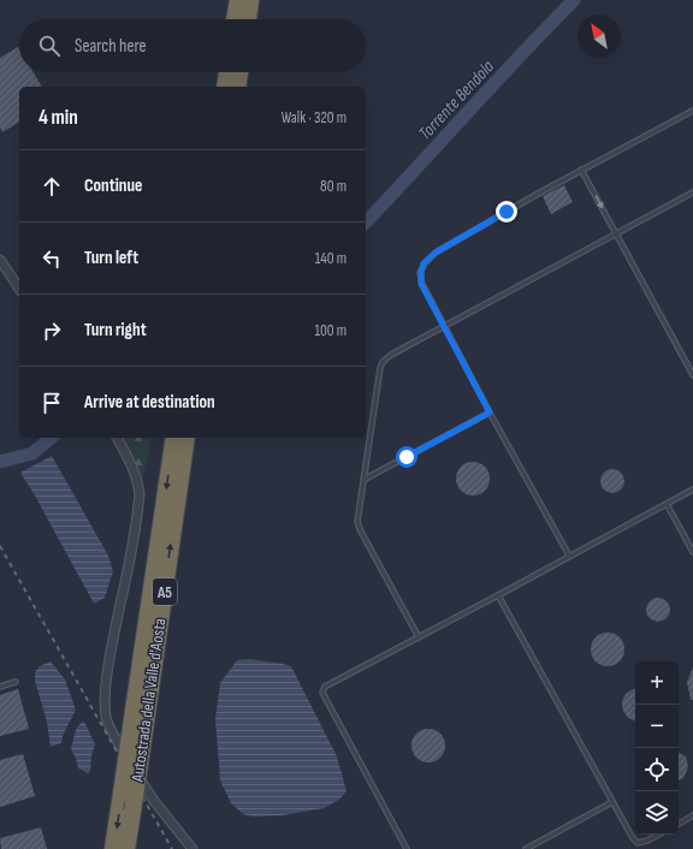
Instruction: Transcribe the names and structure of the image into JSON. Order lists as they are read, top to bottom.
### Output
{
  "streets": {
    "highway": ["A5", "Autostrada della Valle d'Aosta"]
  },
  "water": ["Torrente Bendola"],
  "north": "top left",
  "page": {
    "search": "Search here",
    "heading": ["4 min", "Walk · 320 m"],
    "list": [
      ["Continue", "80 m"],
      ["Turn left", "140 m"],
      ["Turn right", "100 m"],
      "Arrive at destination"
    ],
    "map_buttons": ["+", "−"]
  }
}
